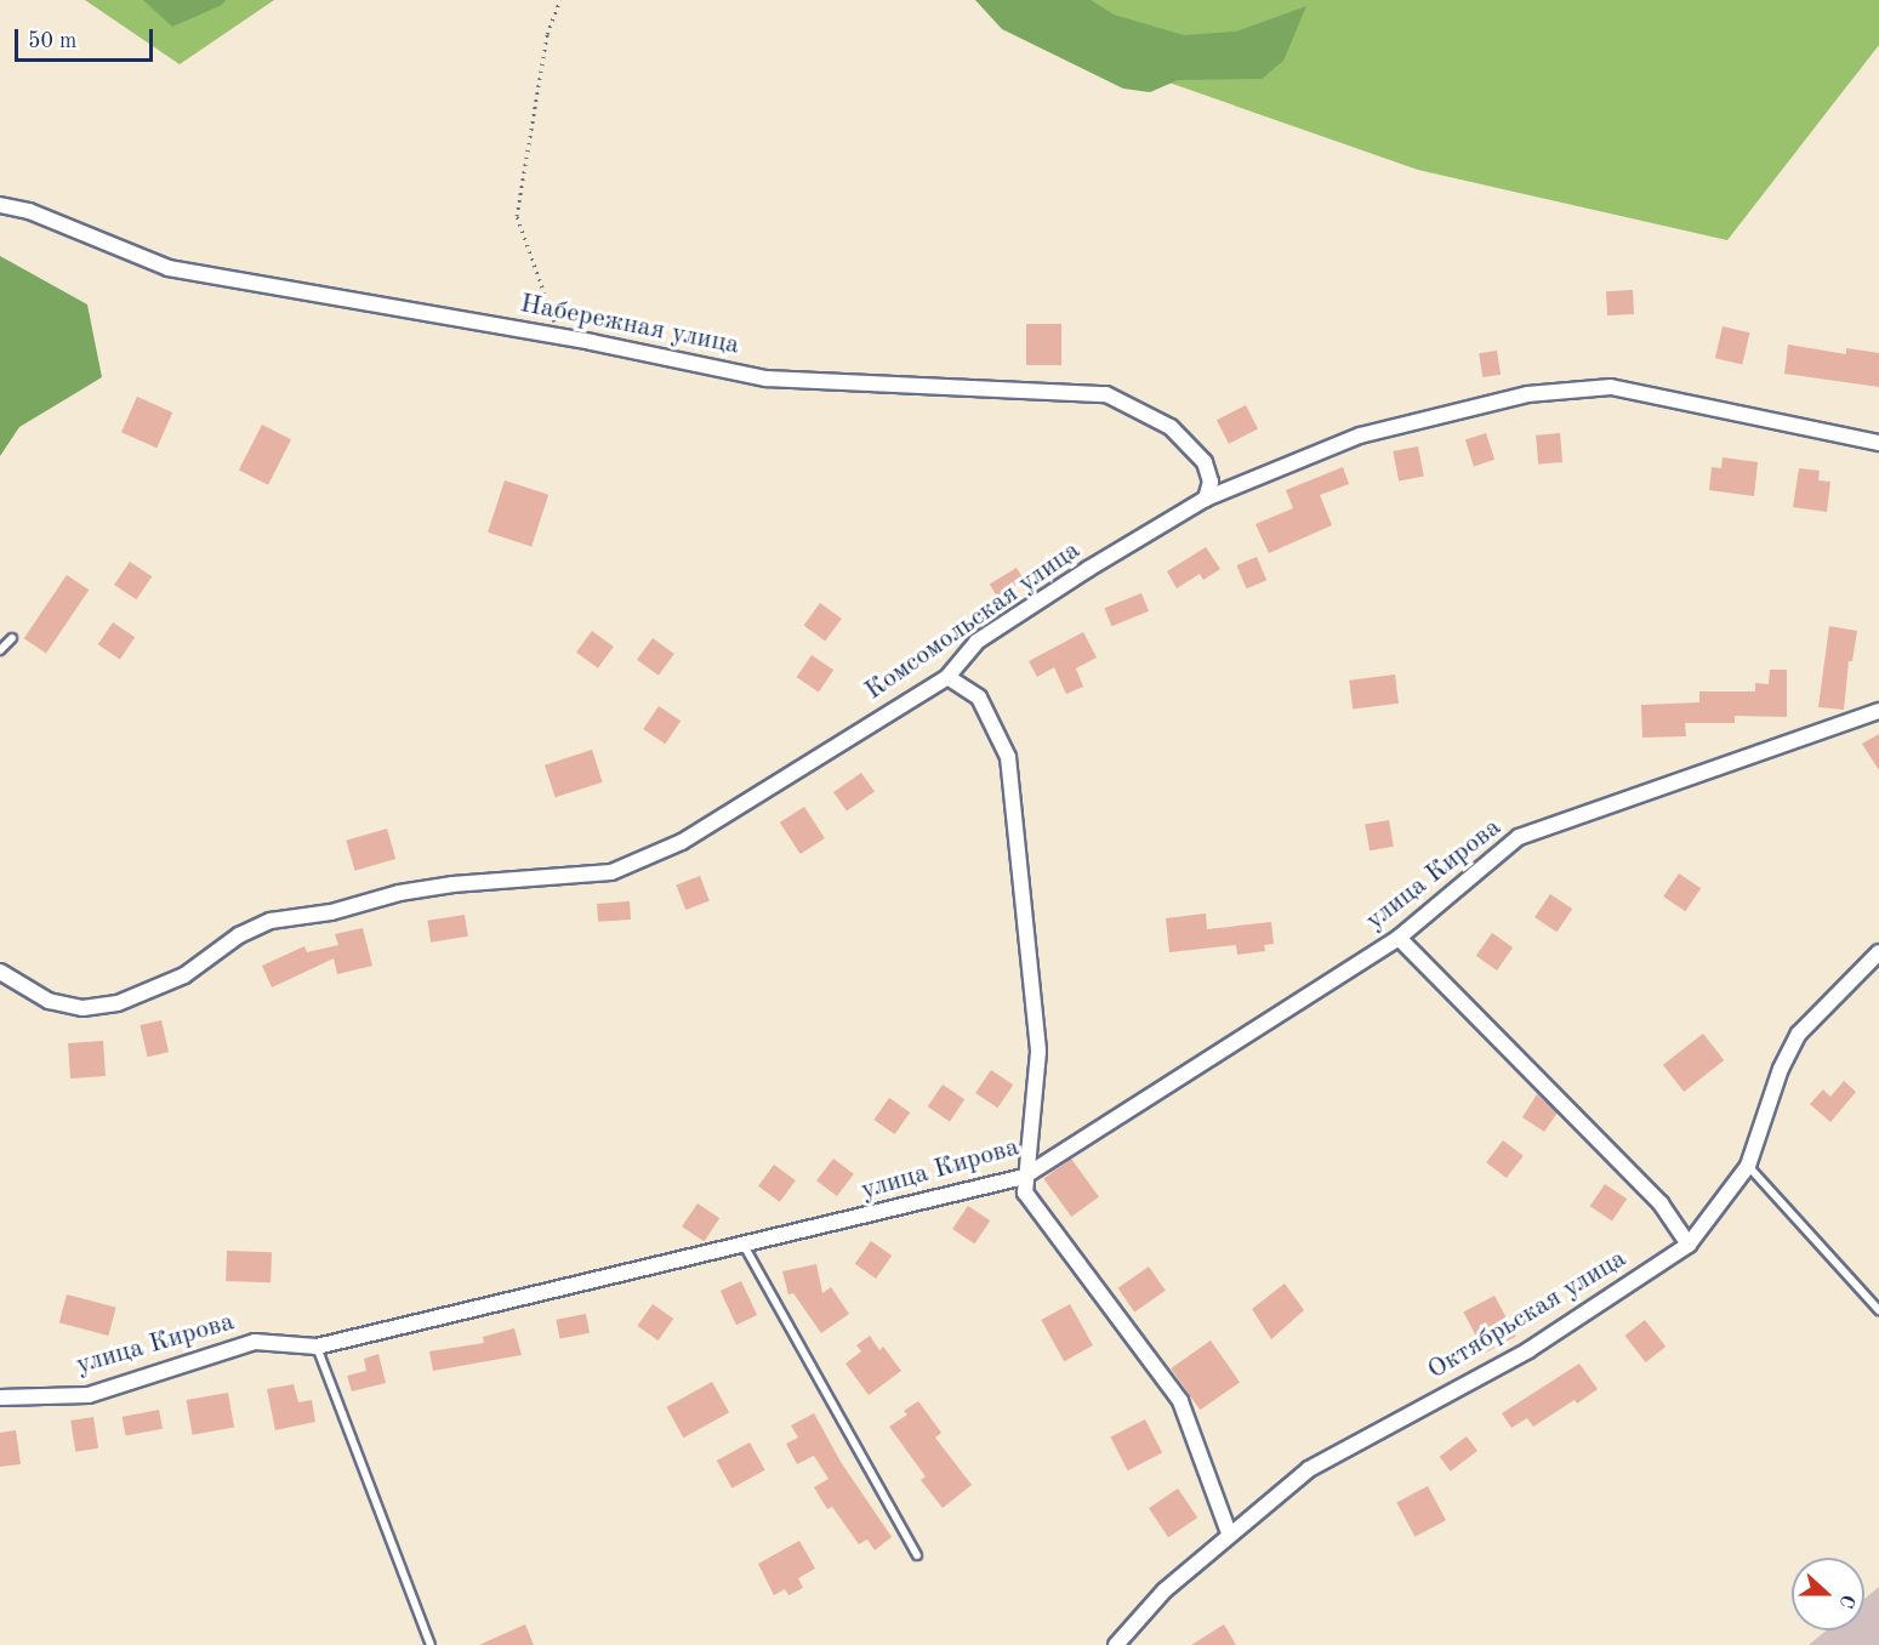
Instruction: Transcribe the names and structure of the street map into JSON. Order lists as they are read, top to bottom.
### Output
{
  "streets": {
    "street": [
      "Набережная улица",
      "Комсомольская улица",
      "улица Кирова",
      "Октябрьская улица"
    ]
  },
  "crossings": [
    ["Набережная улица", "Комсомольская улица"]
  ],
  "scale_bar": "50 m",
  "north": "right"
}
